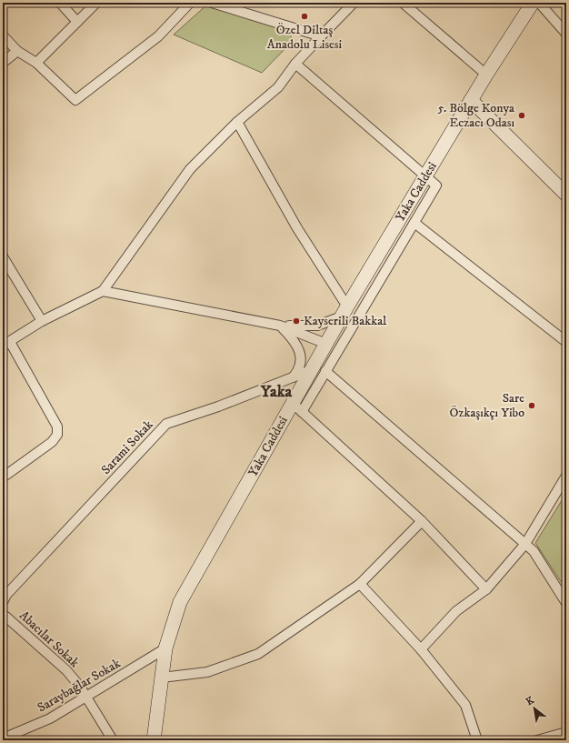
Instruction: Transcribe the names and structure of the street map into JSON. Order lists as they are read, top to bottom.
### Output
{
  "streets": {
    "street": [
      "Yaka Caddesi",
      "Sarami Sokak",
      "Abacılar Sokak",
      "Saraybağlar Sokak"
    ]
  },
  "crossings": [
    ["Yaka Caddesi", "Sarami Sokak"],
    ["Yaka Caddesi", "Saraybağlar Sokak"],
    ["Abacılar Sokak", "Saraybağlar Sokak"]
  ],
  "districts": ["Yaka"],
  "places": [
    "Özel Diltaş Anadolu Lisesi",
    "5. Bölge Konya Eczacı Odası",
    "Kayserili Bakkal",
    "Sare Özkaşıkçı Yibo"
  ],
  "north": "top left"
}
